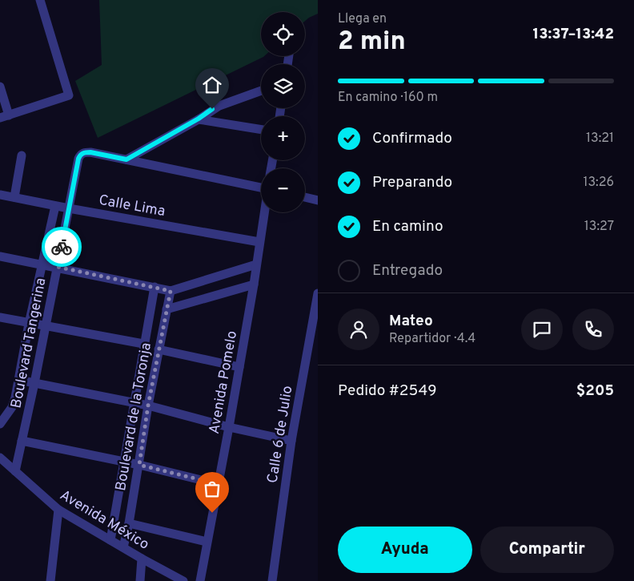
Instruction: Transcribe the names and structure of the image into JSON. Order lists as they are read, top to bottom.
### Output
{
  "streets": {
    "street": [
      "Calle Lima",
      "Boulevard Tangerina",
      "Avenida Pomelo",
      "Boulevard de la Toronja",
      "Calle 6 de Julio",
      "Avenida México"
    ]
  },
  "crossings": [
    ["Calle Lima", "Boulevard Tangerina"],
    ["Calle Lima", "Avenida Pomelo"],
    ["Boulevard Tangerina", "Avenida México"],
    ["Boulevard de la Toronja", "Avenida México"]
  ],
  "page": {
    "heading": ["2 min", "Llega en", "13:37–13:42"],
    "panel": [
      "Mateo",
      "Repartidor · 4.4",
      "Pedido #2549",
      "$205"
    ],
    "map_buttons": ["+", "−"],
    "bar": "En camino · 160 m",
    "list": [
      ["Confirmado", "13:21"],
      ["Preparando", "13:26"],
      ["En camino", "13:27"],
      "Entregado"
    ],
    "buttons": ["Ayuda", "Compartir"]
  }
}
